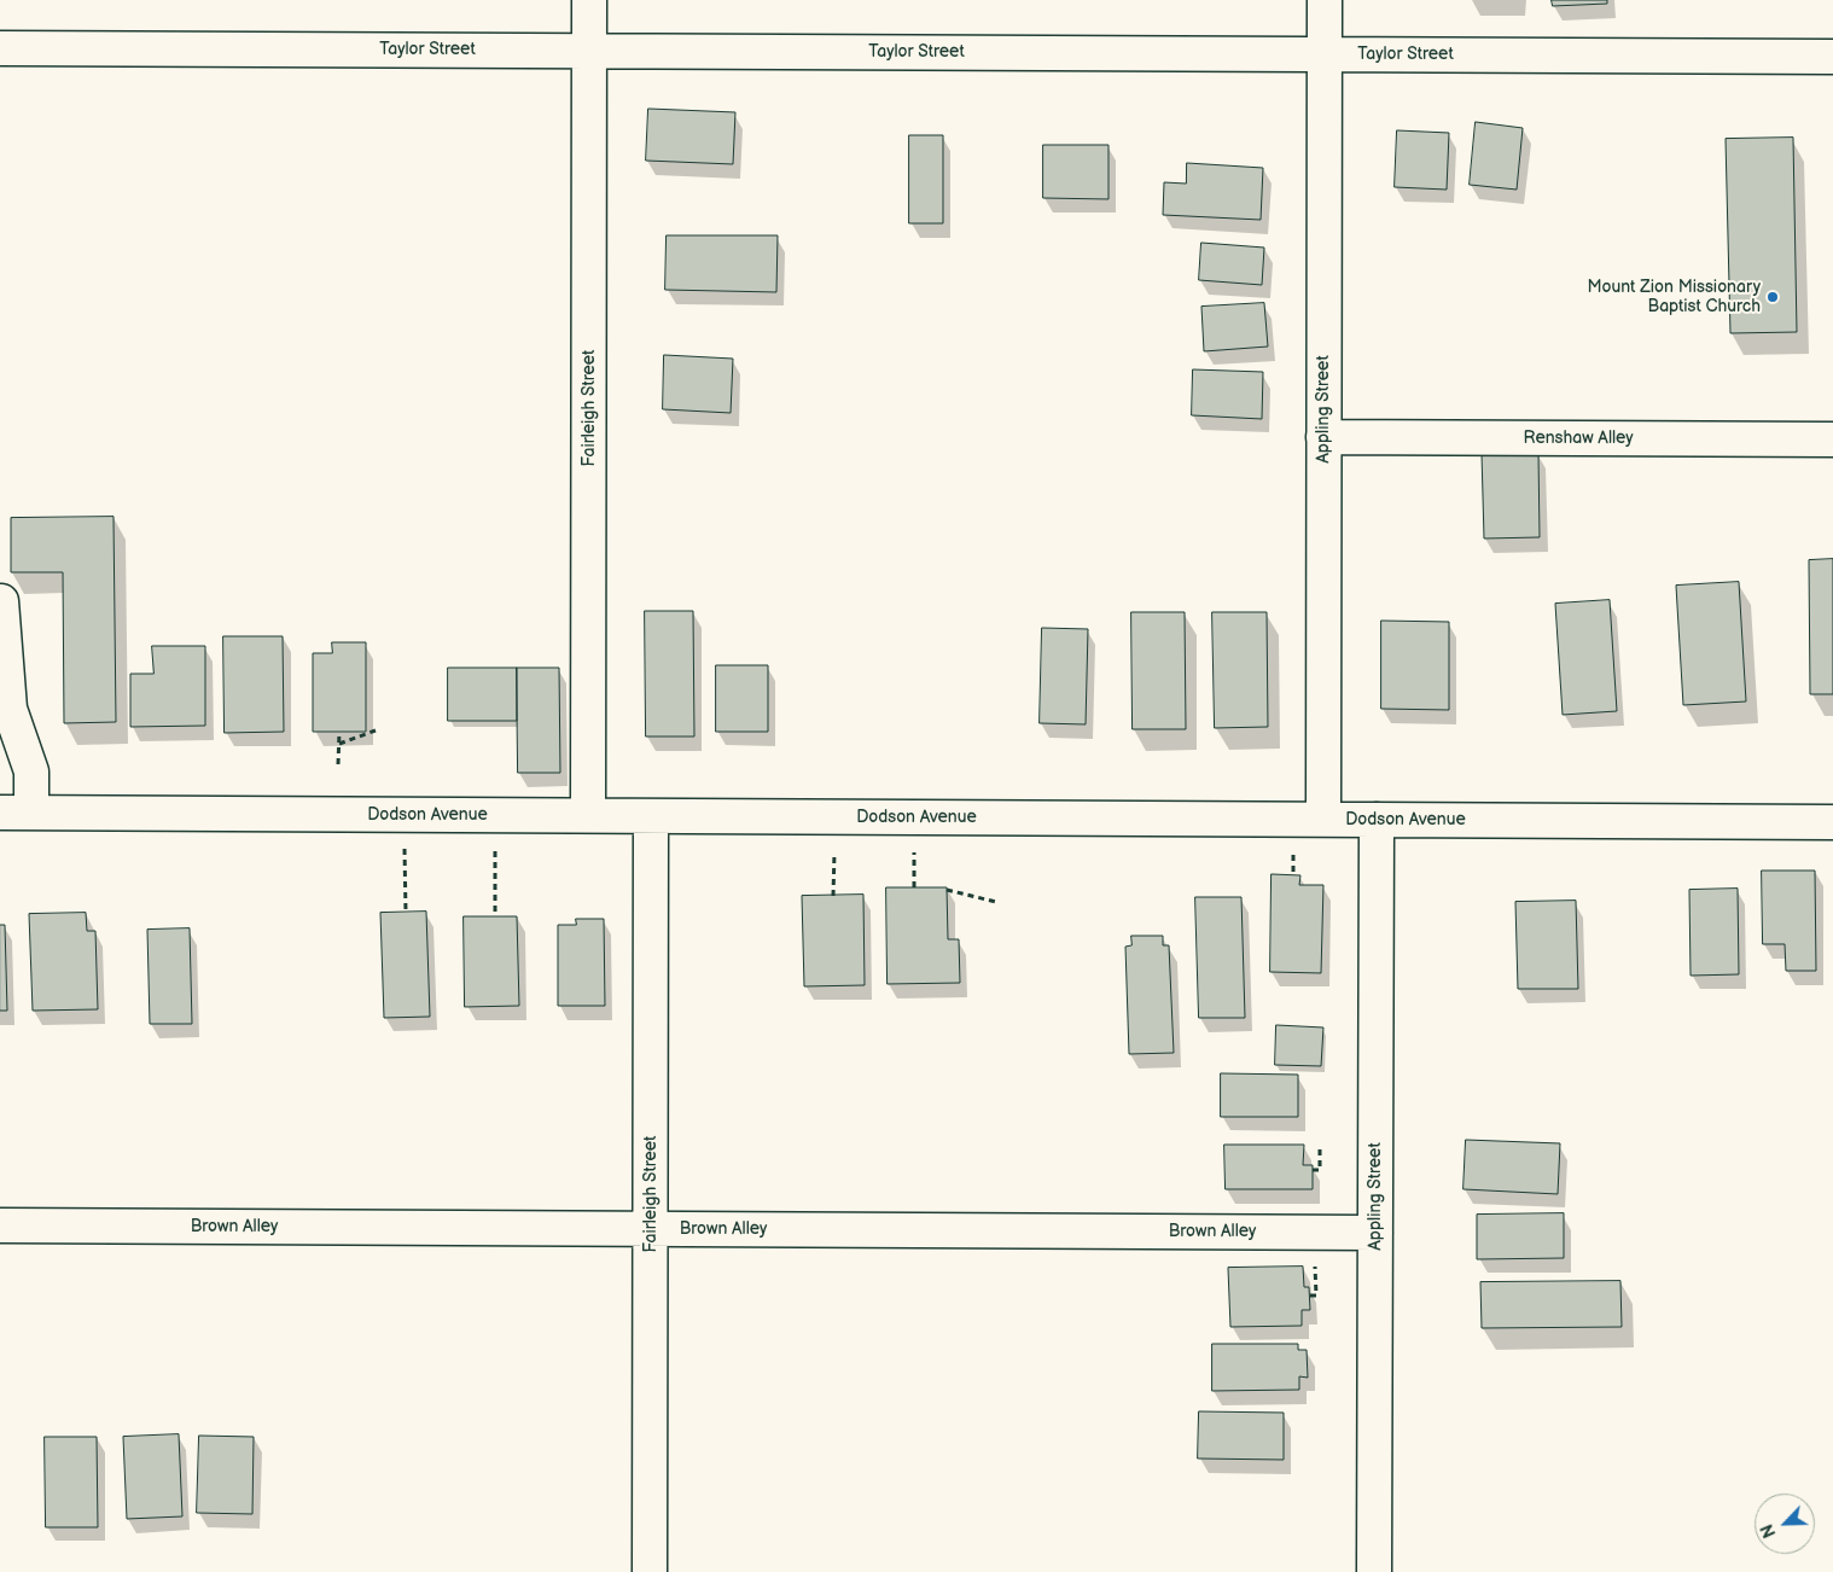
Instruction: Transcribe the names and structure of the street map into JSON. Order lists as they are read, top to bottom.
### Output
{
  "streets": {
    "street": [
      "Taylor Street",
      "Fairleigh Street",
      "Appling Street",
      "Renshaw Alley",
      "Dodson Avenue",
      "Brown Alley"
    ]
  },
  "crossings": [
    ["Taylor Street", "Fairleigh Street"],
    ["Taylor Street", "Appling Street"],
    ["Fairleigh Street", "Dodson Avenue"],
    ["Fairleigh Street", "Brown Alley"],
    ["Appling Street", "Renshaw Alley"],
    ["Appling Street", "Dodson Avenue"],
    ["Appling Street", "Brown Alley"]
  ],
  "places": ["Mount Zion Missionary Baptist Church"],
  "north": "bottom left"
}
